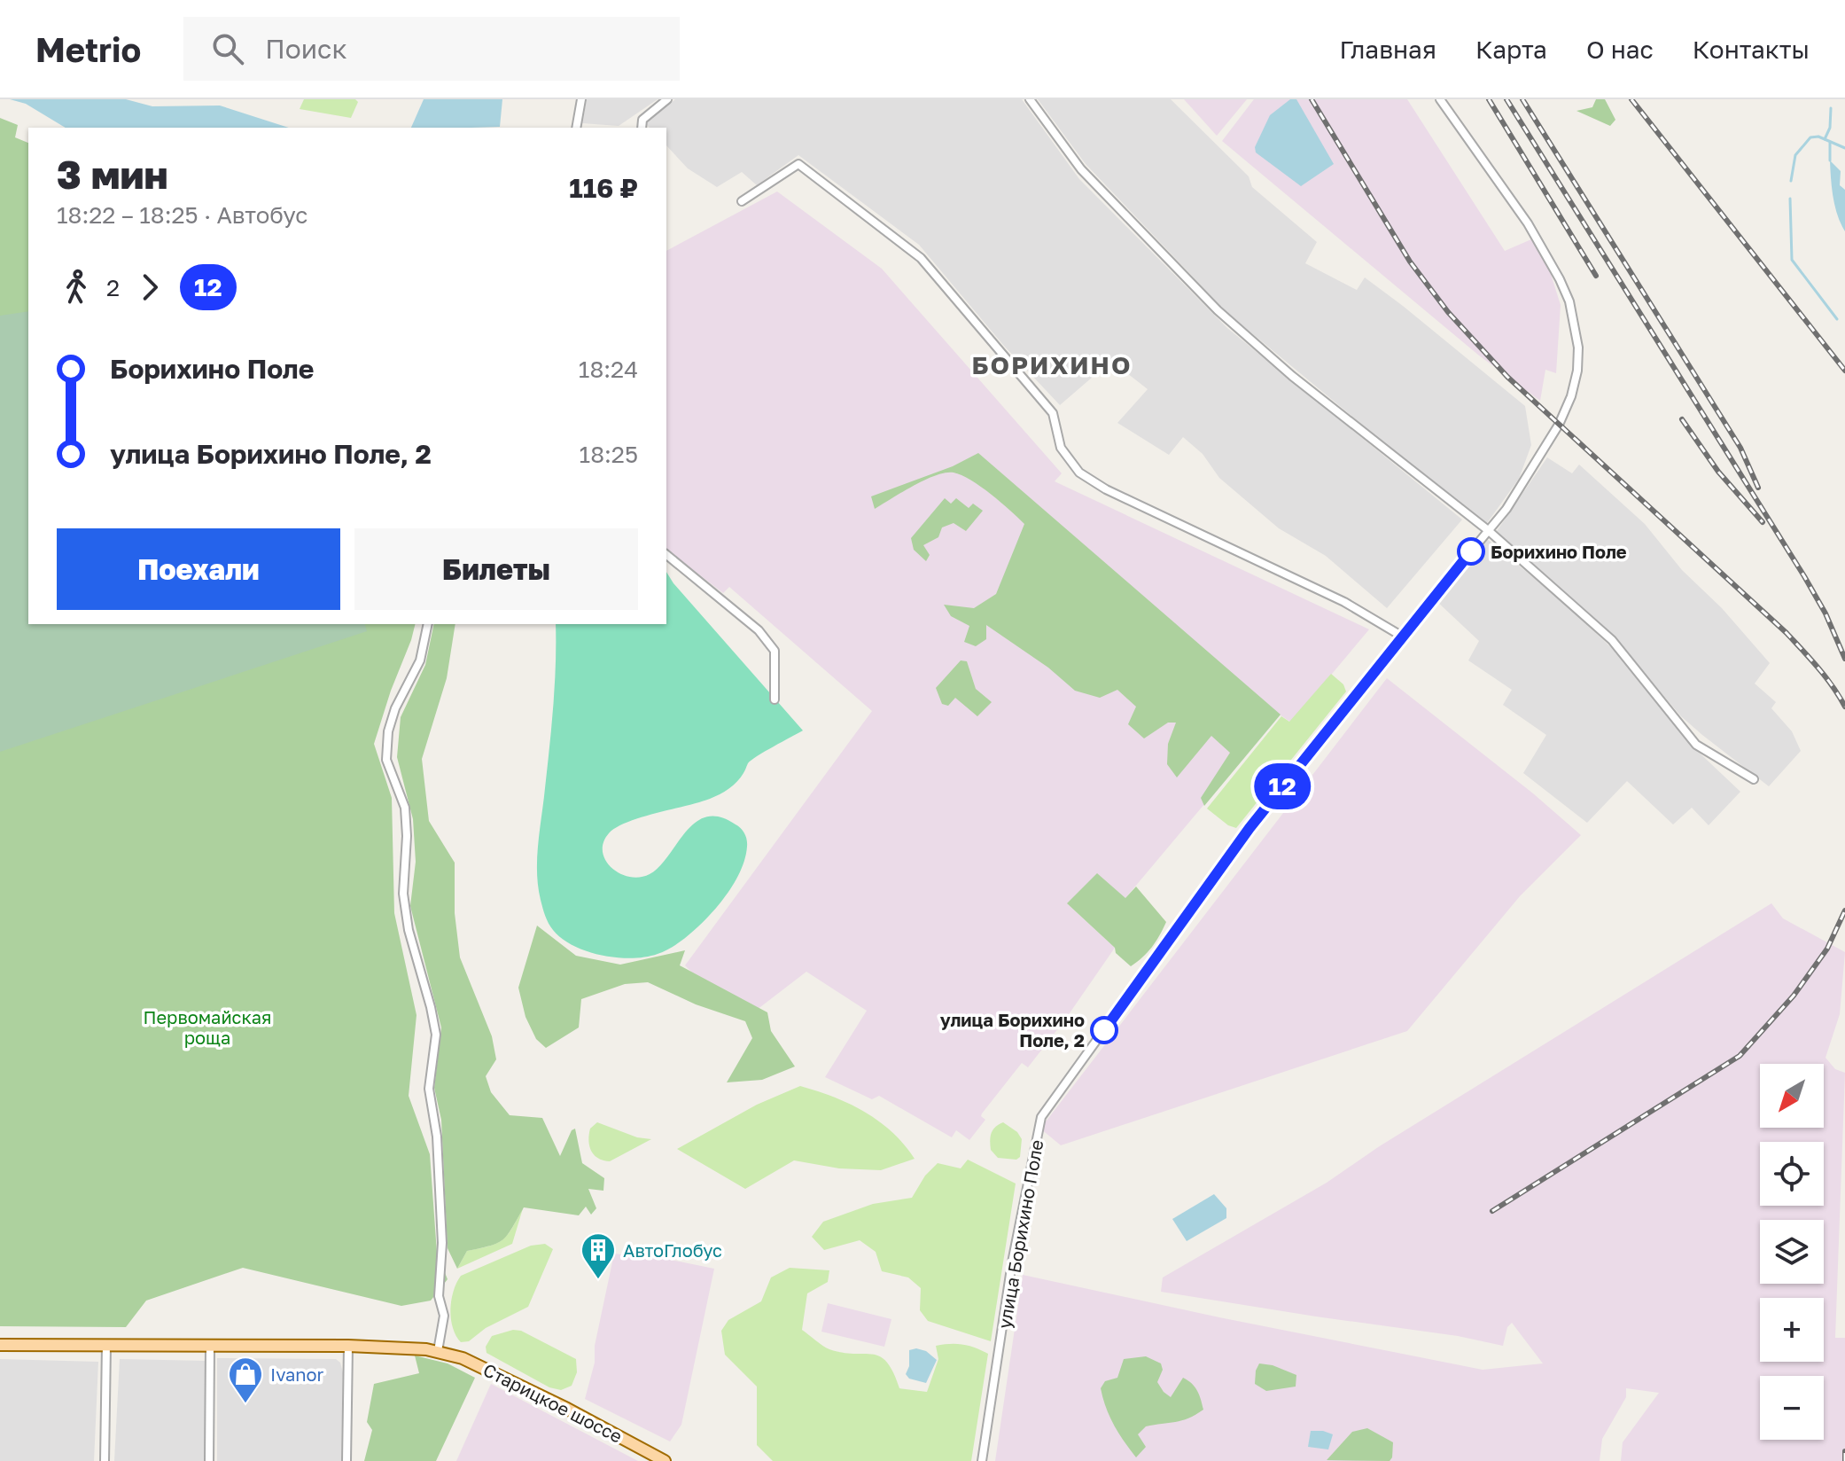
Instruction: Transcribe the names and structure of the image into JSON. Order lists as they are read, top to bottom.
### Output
{
  "streets": {
    "main road": ["Старицкое шоссе"],
    "street": ["улица Борихино Поле"]
  },
  "districts": ["БОРИХИНО"],
  "parks": ["Первомайская роща"],
  "places": {
    "other": ["Борихино Поле", "улица Борихино Поле, 2"],
    "building": ["АвтоГлобус"],
    "shop": ["Ivanor"]
  },
  "lines": ["bus line 12"],
  "north": "bottom left",
  "page": {
    "header": "Metrio",
    "search": "Поиск",
    "nav": [
      "Главная",
      "Карта",
      "О нас",
      "Контакты"
    ],
    "on_map": "12",
    "heading": ["3 мин", "18:22 – 18:25 · Автобус", "116 ₽"],
    "legs": ["2", "12"],
    "list": [
      {
        "name": "Борихино Поле",
        "value": "18:24"
      },
      {
        "name": "улица Борихино Поле, 2",
        "value": "18:25"
      }
    ],
    "buttons": ["Поехали", "Билеты"],
    "map_buttons": ["+", "−"]
  }
}
